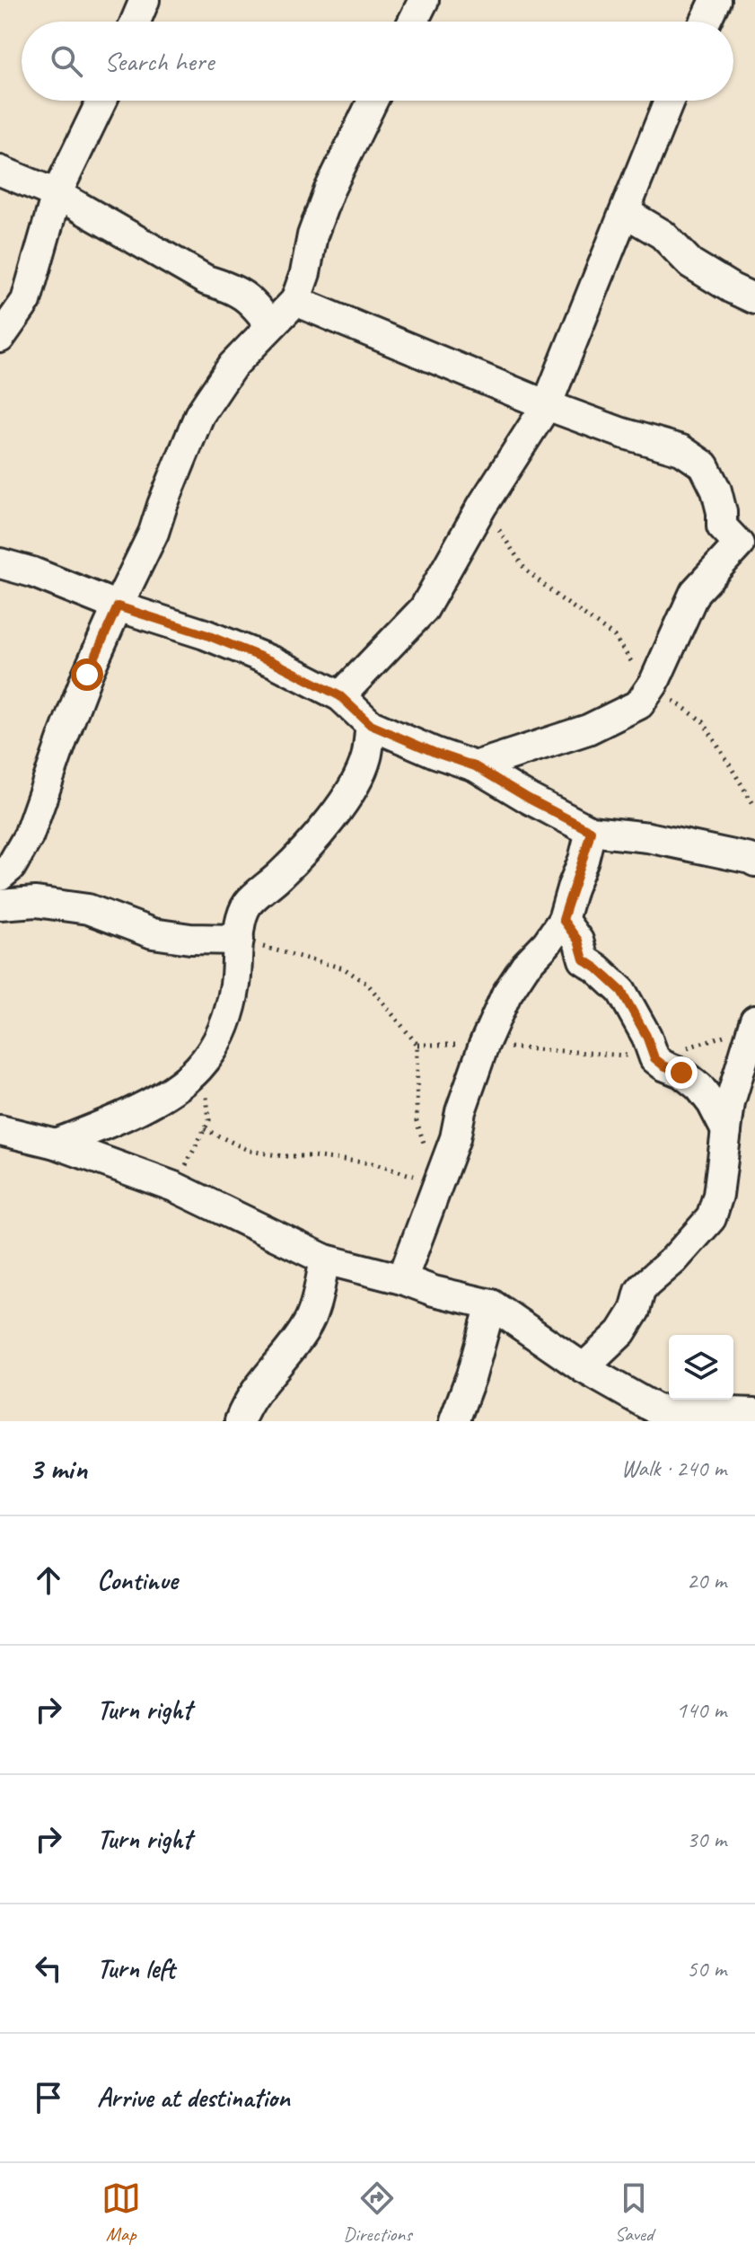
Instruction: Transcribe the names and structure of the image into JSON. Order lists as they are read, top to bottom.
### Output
{
  "page": {
    "search": "Search here",
    "heading": ["3 min", "Walk · 240 m"],
    "list": [
      ["Continue", "20 m"],
      ["Turn right", "140 m"],
      ["Turn right", "30 m"],
      ["Turn left", "50 m"],
      "Arrive at destination"
    ],
    "nav": ["Map", "Directions", "Saved"]
  }
}
